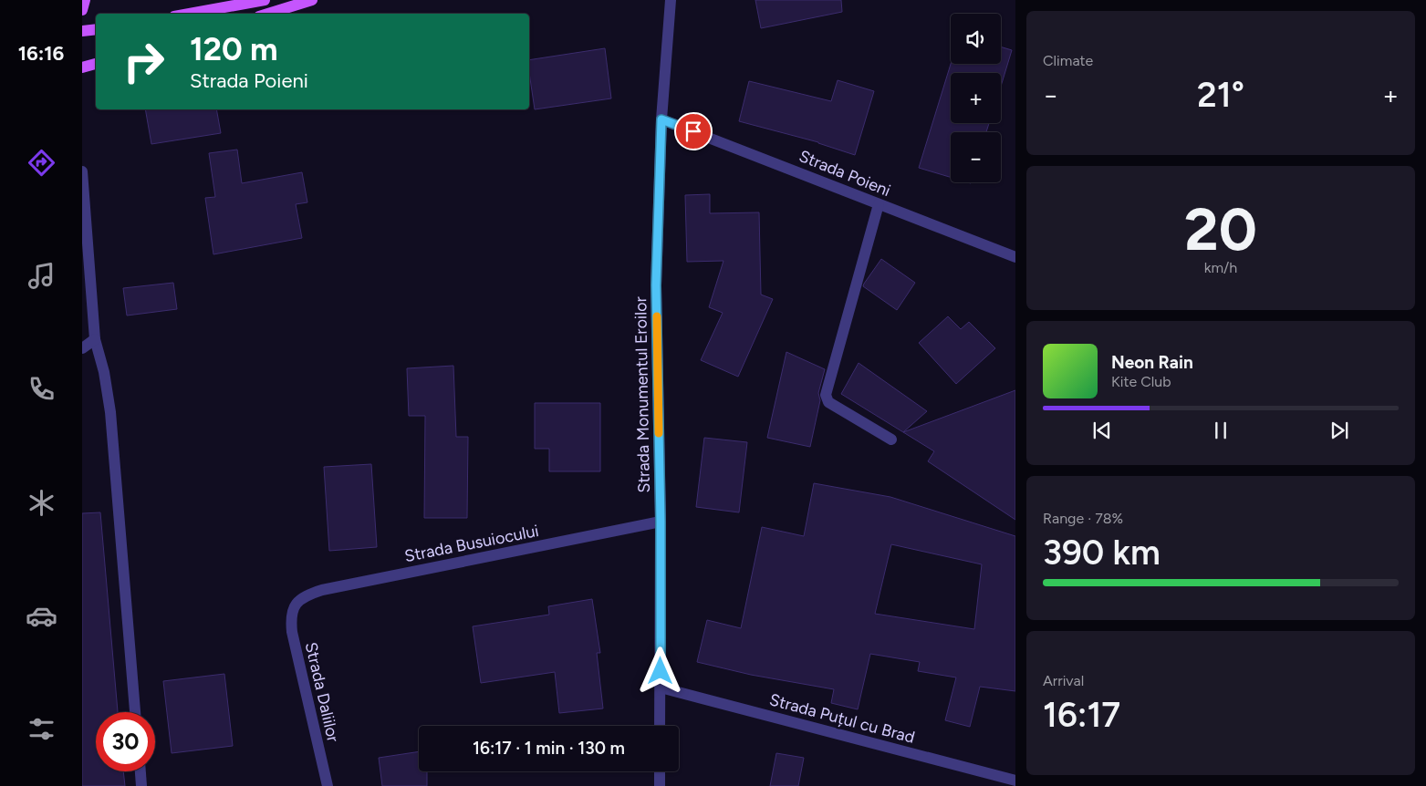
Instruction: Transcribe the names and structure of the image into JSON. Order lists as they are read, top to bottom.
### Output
{
  "streets": {
    "street": [
      "Strada Poieni",
      "Strada Monumentul Eroilor",
      "Strada Busuiocului",
      "Strada Daliilor",
      "Strada Puțul cu Brad"
    ]
  },
  "crossings": [
    ["Strada Poieni", "Strada Monumentul Eroilor"],
    ["Strada Monumentul Eroilor", "Strada Busuiocului"],
    ["Strada Monumentul Eroilor", "Strada Puțul cu Brad"],
    ["Strada Busuiocului", "Strada Daliilor"]
  ],
  "page": {
    "tabs": "16:16",
    "tile": [
      "Climate",
      ["20", "km/h"],
      ["Range · 78%", "390 km"],
      ["Arrival", "16:17"]
    ],
    "map_buttons": ["+", "−"],
    "turn": ["120 m", "Strada Poieni"],
    "heat": ["−", "21°", "+"],
    "song": ["Neon Rain", "Kite Club"],
    "limit": "30",
    "trip": "16:17 · 1 min · 130 m"
  }
}
